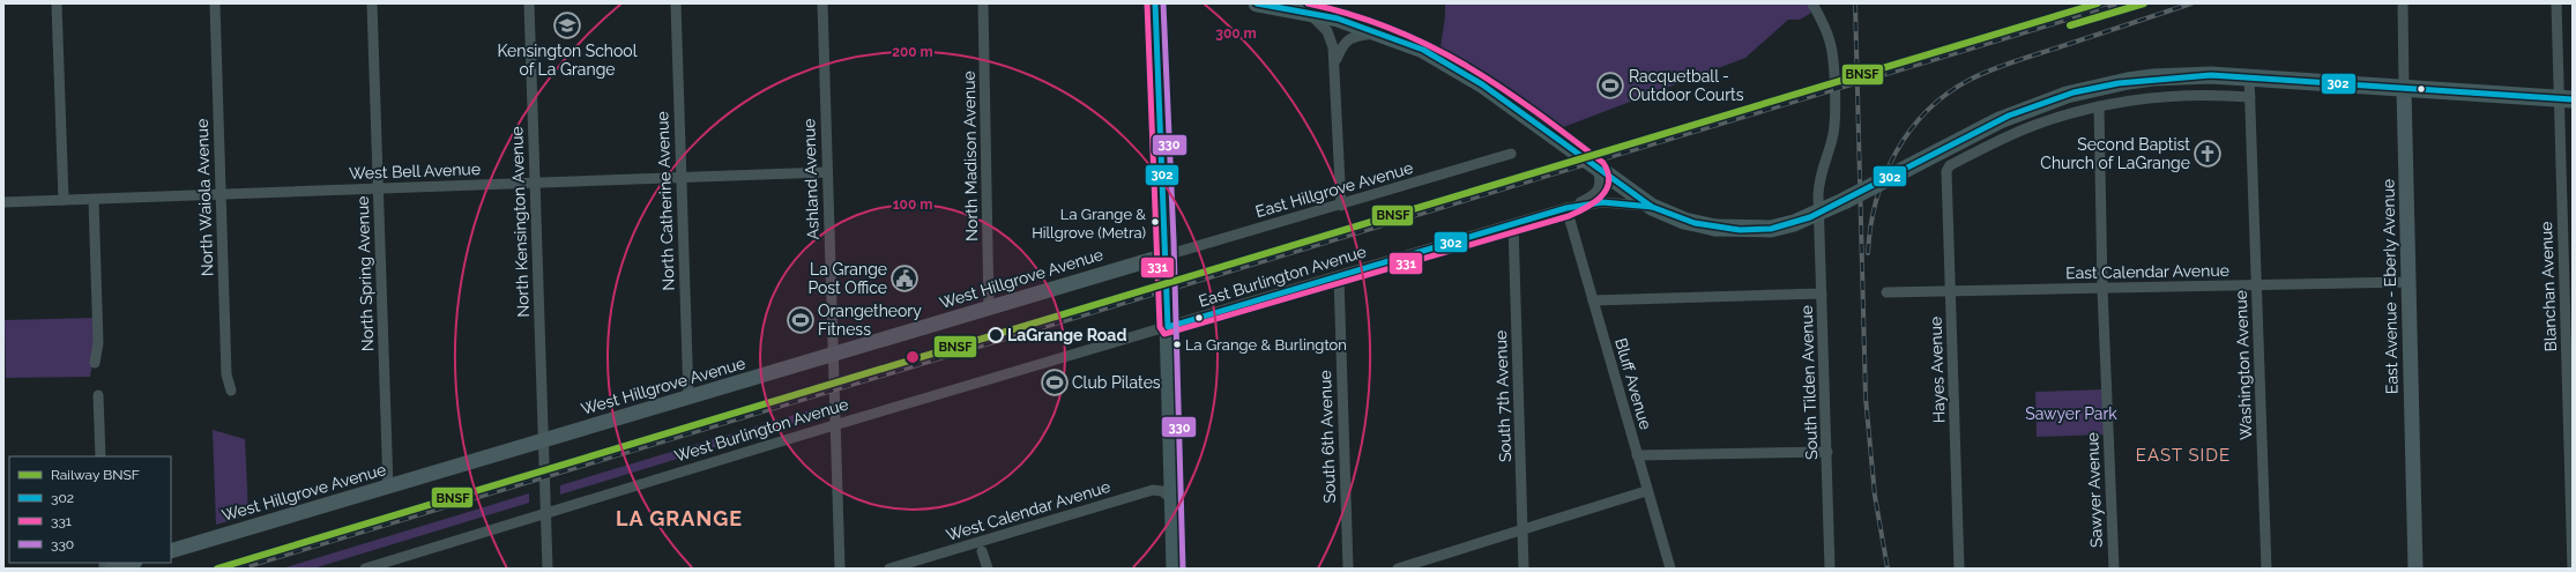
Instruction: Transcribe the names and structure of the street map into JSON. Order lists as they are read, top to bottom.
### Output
{
  "streets": {
    "street": [
      "North Madison Avenue",
      "West Bell Avenue",
      "Ashland Avenue",
      "East Hillgrove Avenue",
      "North Waiola Avenue",
      "North Catherine Avenue",
      "North Kensington Avenue",
      "East Calendar Avenue",
      "North Spring Avenue",
      "East Burlington Avenue",
      "West Hillgrove Avenue",
      "East Avenue - Eberly Avenue",
      "Blanchan Avenue",
      "Washington Avenue",
      "Hayes Avenue",
      "South Tilden Avenue",
      "Bluff Avenue",
      "South 7th Avenue",
      "West Burlington Avenue",
      "South 6th Avenue",
      "Sawyer Avenue",
      "West Calendar Avenue"
    ]
  },
  "crossings": [
    ["North Madison Avenue", "West Hillgrove Avenue"],
    ["West Bell Avenue", "Ashland Avenue"],
    ["West Bell Avenue", "North Waiola Avenue"],
    ["West Bell Avenue", "North Catherine Avenue"],
    ["West Bell Avenue", "North Kensington Avenue"],
    ["West Bell Avenue", "North Spring Avenue"],
    ["Ashland Avenue", "West Hillgrove Avenue"],
    ["Ashland Avenue", "West Burlington Avenue"],
    ["East Hillgrove Avenue", "West Hillgrove Avenue"],
    ["North Catherine Avenue", "West Hillgrove Avenue"],
    ["North Kensington Avenue", "West Hillgrove Avenue"],
    ["North Kensington Avenue", "West Burlington Avenue"],
    ["East Calendar Avenue", "East Avenue - Eberly Avenue"],
    ["East Calendar Avenue", "Washington Avenue"],
    ["East Calendar Avenue", "Hayes Avenue"],
    ["East Calendar Avenue", "Sawyer Avenue"],
    ["North Spring Avenue", "West Hillgrove Avenue"],
    ["East Burlington Avenue", "Bluff Avenue"],
    ["East Burlington Avenue", "South 7th Avenue"],
    ["East Burlington Avenue", "West Burlington Avenue"],
    ["East Burlington Avenue", "South 6th Avenue"],
    ["Hayes Avenue", "Sawyer Avenue"]
  ],
  "districts": ["EAST SIDE", "LA GRANGE"],
  "parks": ["Sawyer Park"],
  "places": {
    "school or university": ["Kensington School of La Grange"],
    "sports": ["Racquetball - Outdoor Courts", "Orangetheory Fitness", "Club Pilates"],
    "church": ["Second Baptist Church of LaGrange"],
    "other": ["La Grange & Hillgrove (Metra)", "LaGrange Road", "La Grange & Burlington"],
    "public building": ["La Grange Post Office"]
  },
  "lines": [
    "rail line BNSF",
    "transit line 302",
    "transit line 331",
    "transit line 330"
  ],
  "legend": [
    "Railway BNSF",
    "302",
    "331",
    "330"
  ],
  "rings": ["300 m", "200 m", "100 m"]
}
